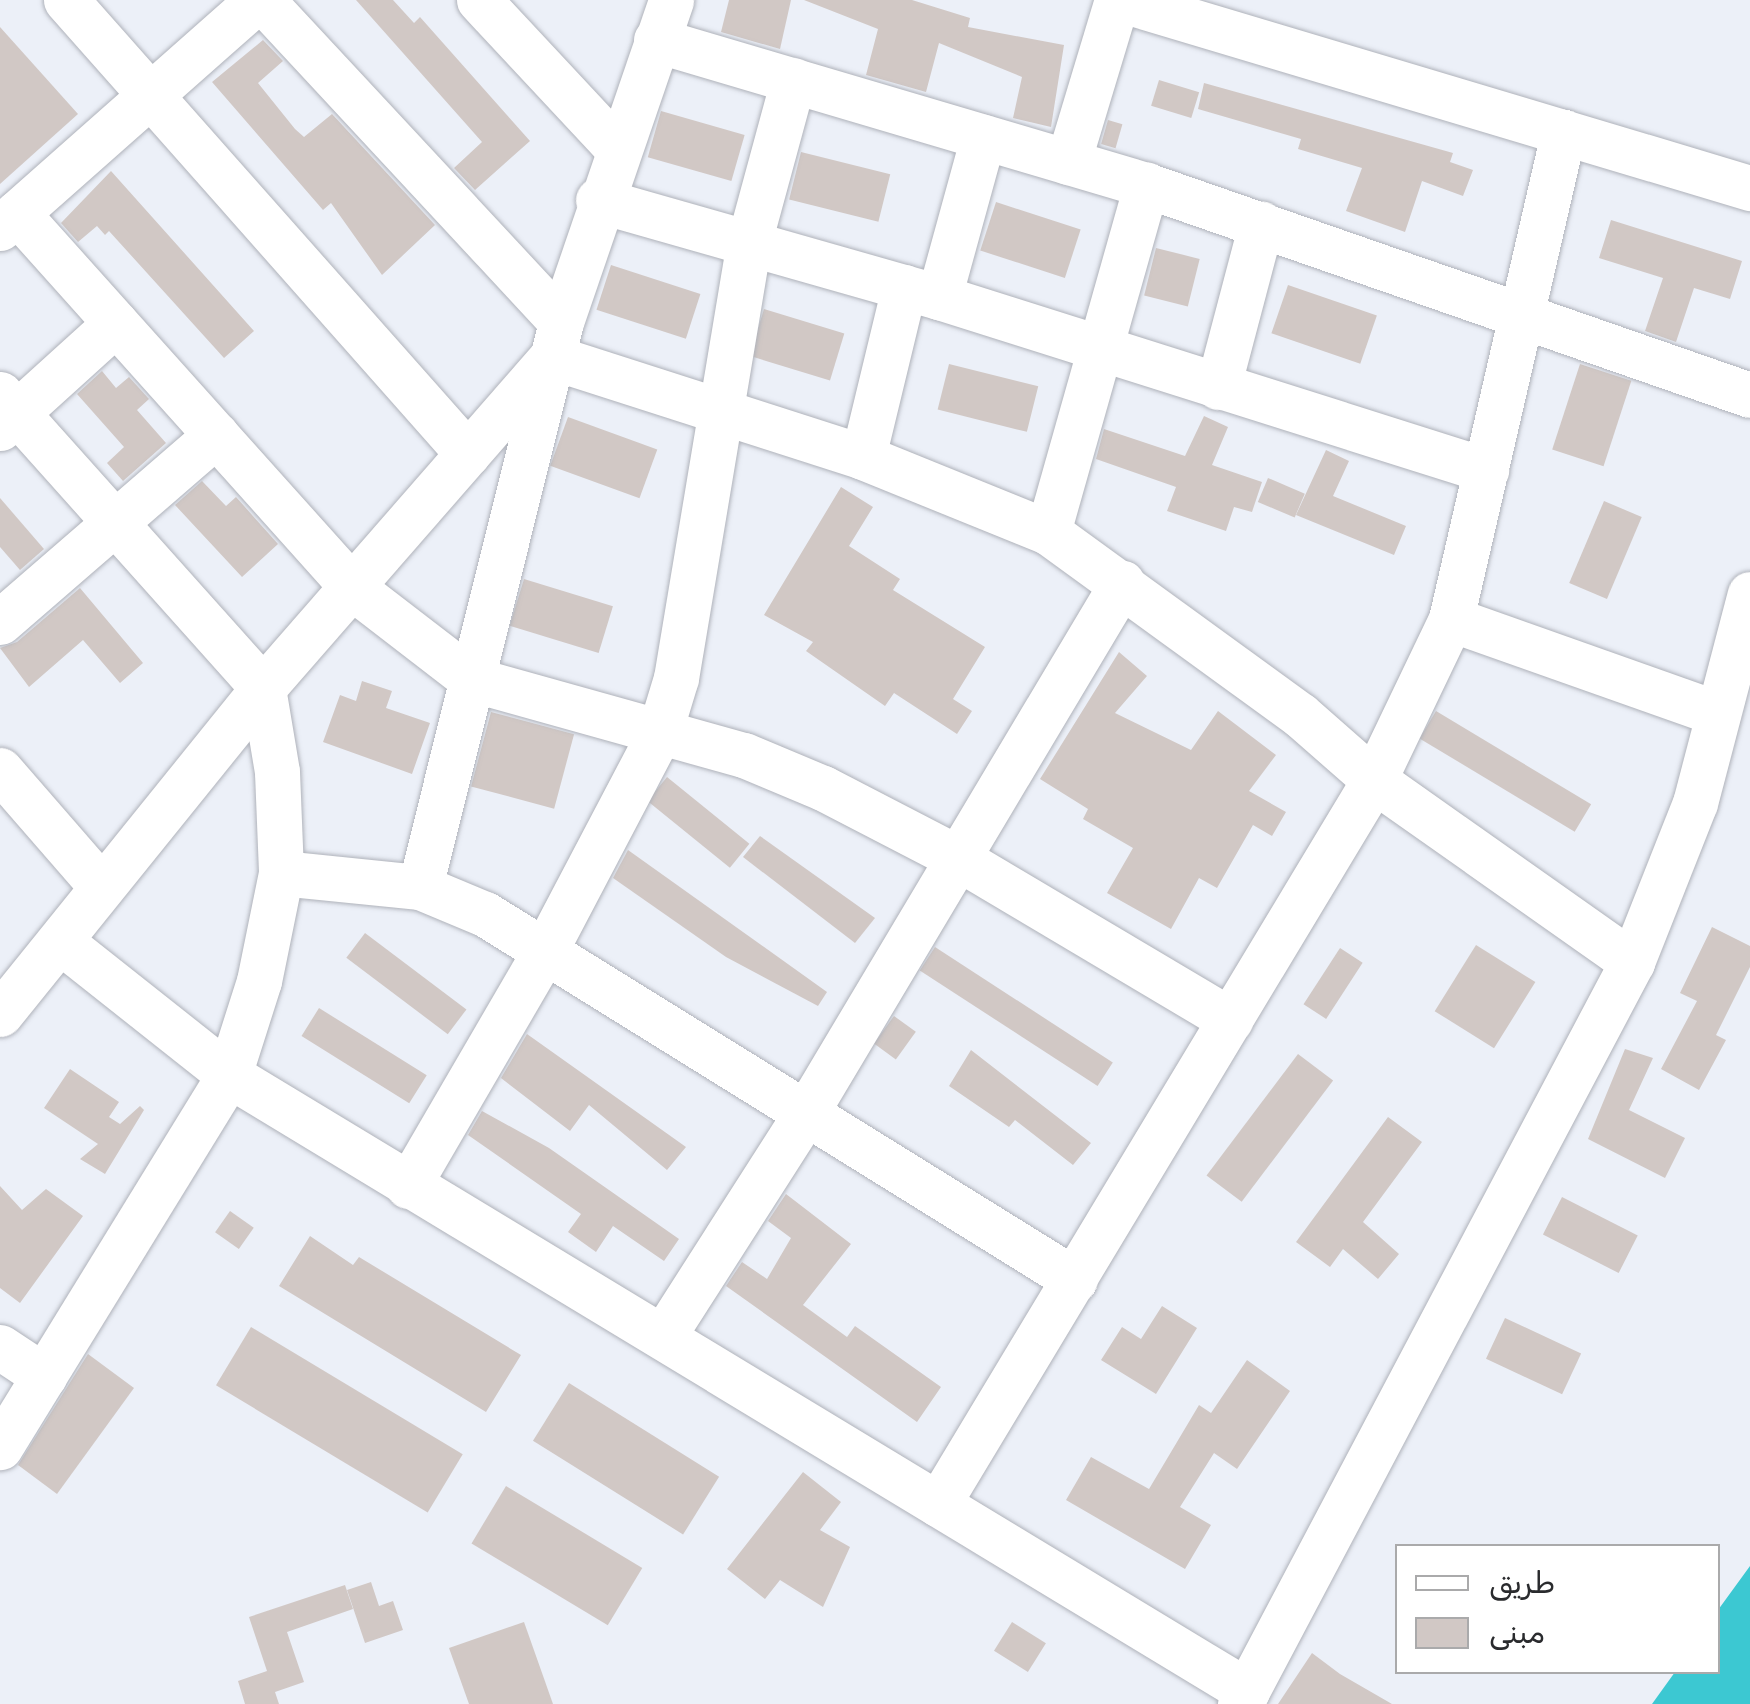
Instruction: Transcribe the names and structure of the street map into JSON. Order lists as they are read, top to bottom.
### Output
{
  "legend": ["طريق", "مبنى"]
}
